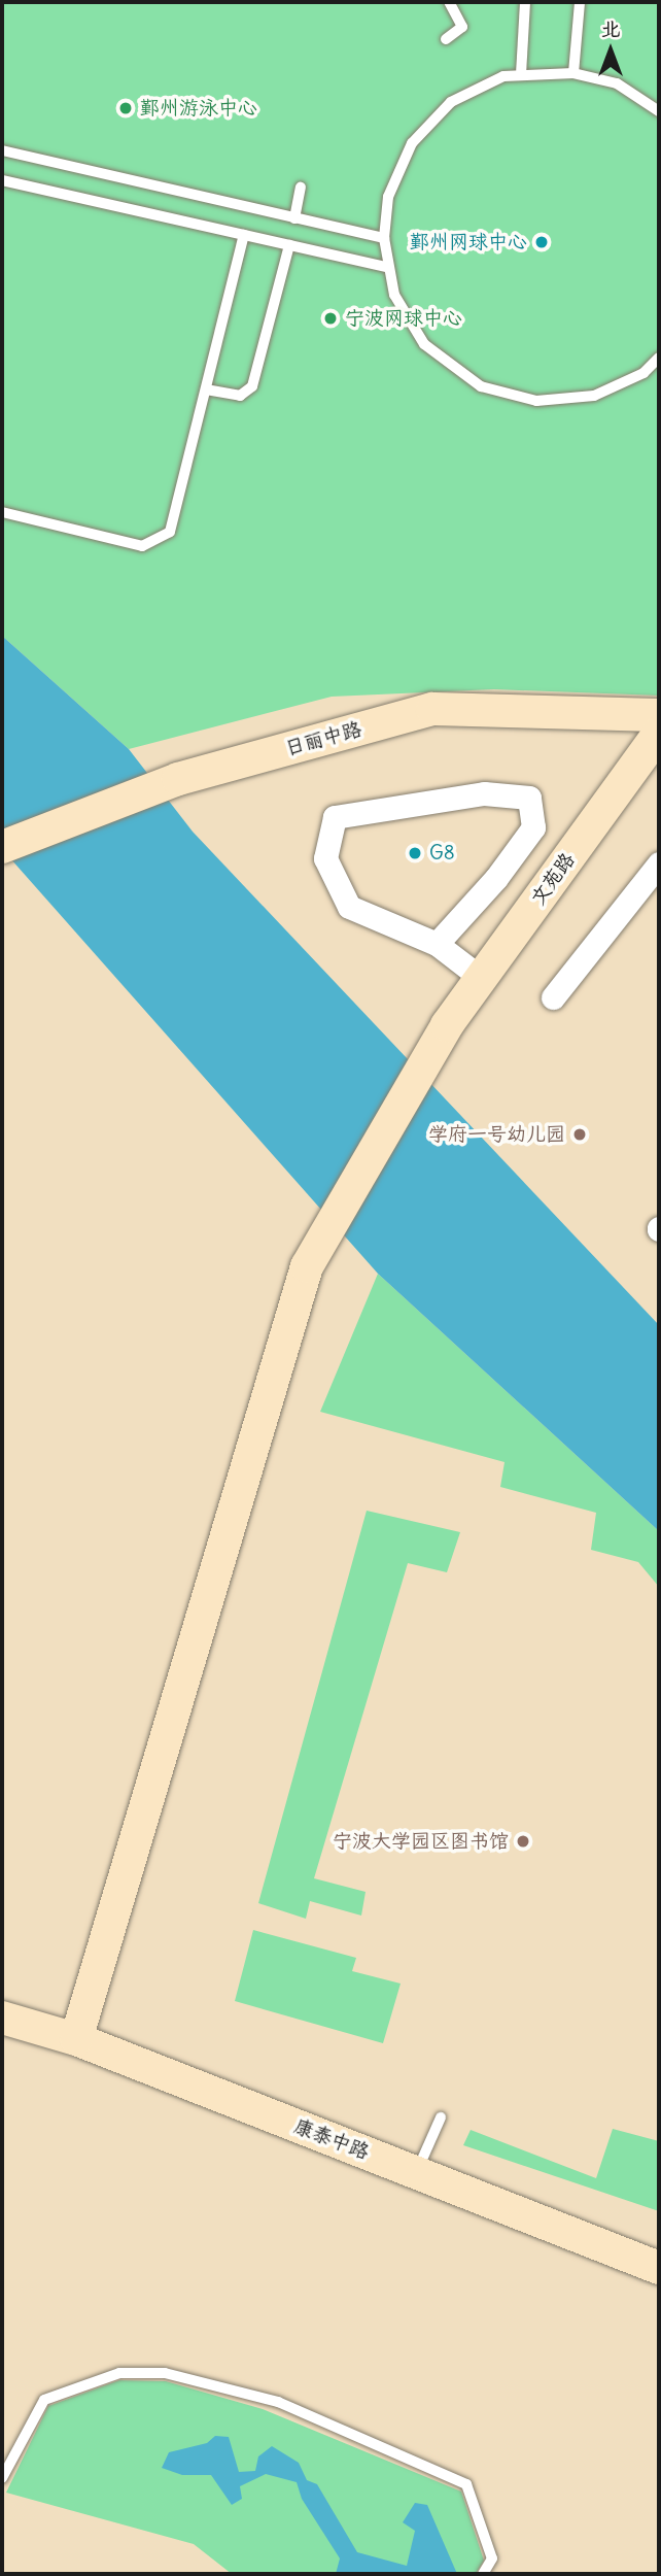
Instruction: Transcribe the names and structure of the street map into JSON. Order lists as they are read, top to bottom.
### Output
{
  "streets": {
    "street": ["日丽中路", "文苑路", "康泰中路"]
  },
  "crossings": [
    ["文苑路", "康泰中路"]
  ],
  "places": [
    "鄞州游泳中心",
    "鄞州网球中心",
    "宁波网球中心",
    "G8",
    "学府一号幼儿园",
    "宁波大学园区图书馆"
  ],
  "north": "top"
}
